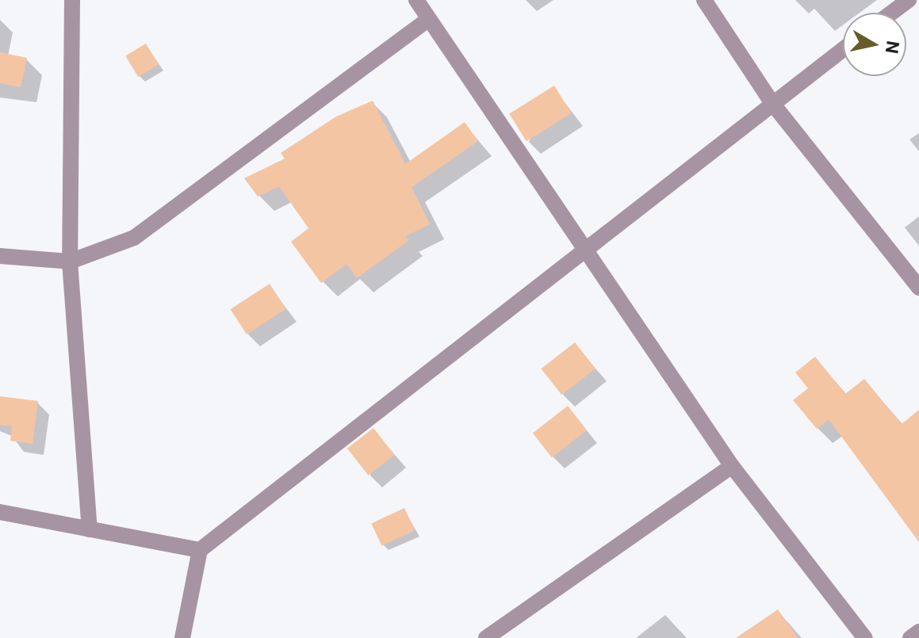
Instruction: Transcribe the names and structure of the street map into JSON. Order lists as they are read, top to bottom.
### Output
{
  "north": "right"
}
